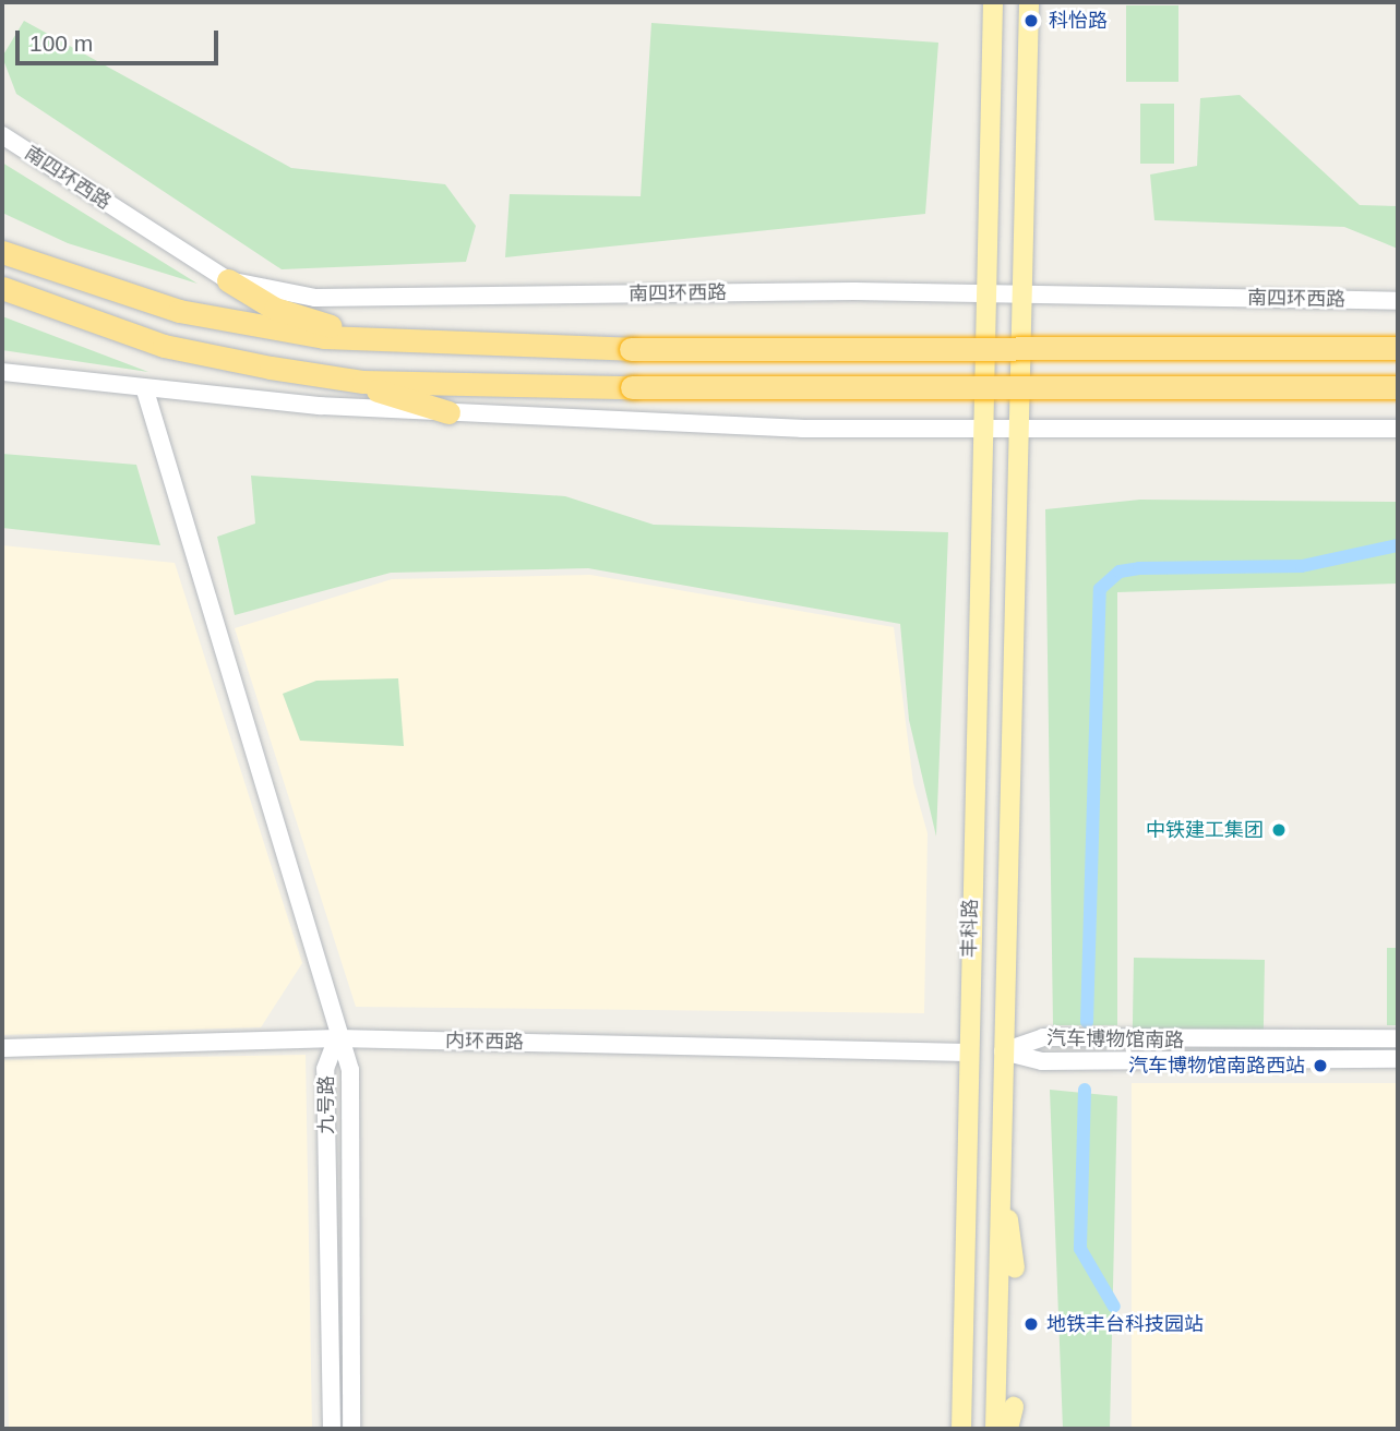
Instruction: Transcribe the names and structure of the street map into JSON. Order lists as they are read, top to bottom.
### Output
{
  "streets": {
    "main road": ["丰科路"],
    "street": [
      "南四环西路",
      "汽车博物馆南路",
      "内环西路",
      "九号路"
    ]
  },
  "crossings": [
    ["丰科路", "汽车博物馆南路"],
    ["丰科路", "内环西路"],
    ["内环西路", "九号路"]
  ],
  "places": [
    "科怡路",
    "中铁建工集团",
    "汽车博物馆南路西站",
    "地铁丰台科技园站"
  ],
  "scale_bar": "100 m"
}
